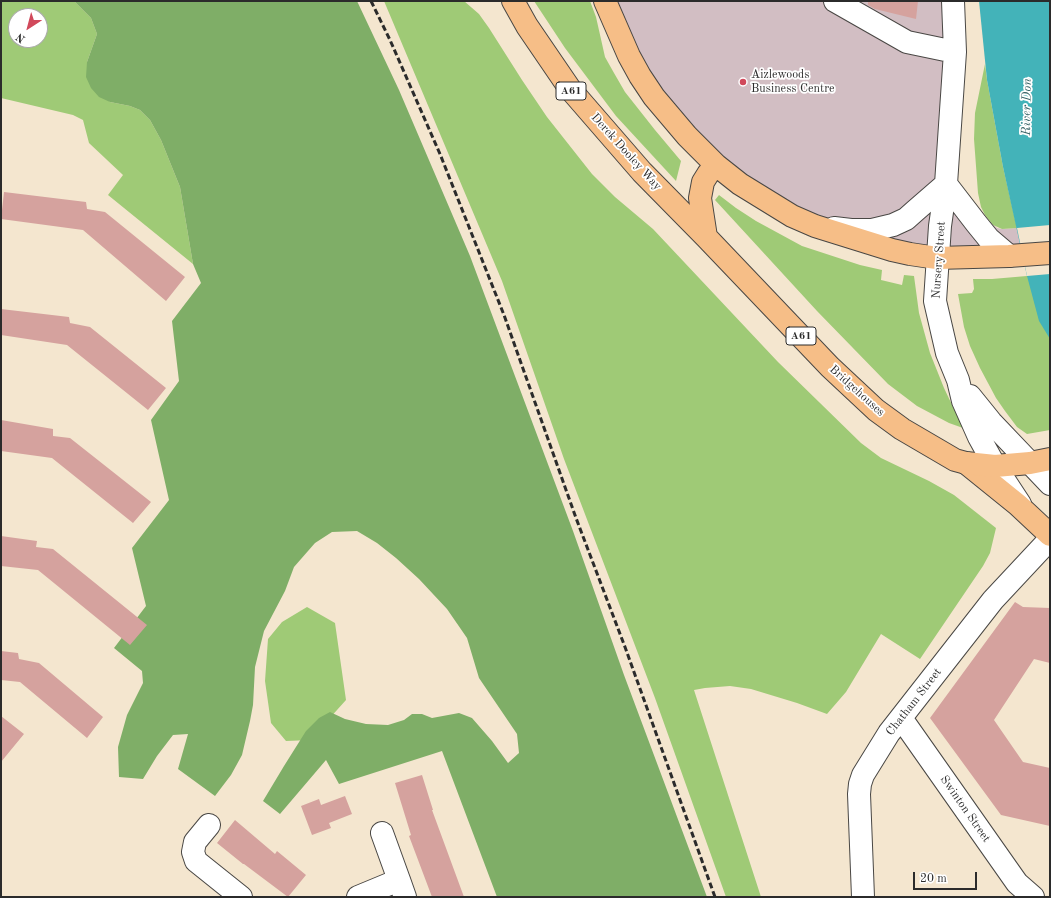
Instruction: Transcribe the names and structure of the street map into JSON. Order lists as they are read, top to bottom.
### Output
{
  "streets": {
    "main road": ["A61", "Derek Dooley Way", "Bridgehouses"],
    "street": ["Nursery Street", "Chatham Street", "Swinton Street"]
  },
  "crossings": [
    ["Derek Dooley Way", "Bridgehouses"],
    ["Chatham Street", "Swinton Street"]
  ],
  "water": ["River Don"],
  "places": ["Aizlewoods Business Centre"],
  "scale_bar": "20 m",
  "north": "bottom left"
}
